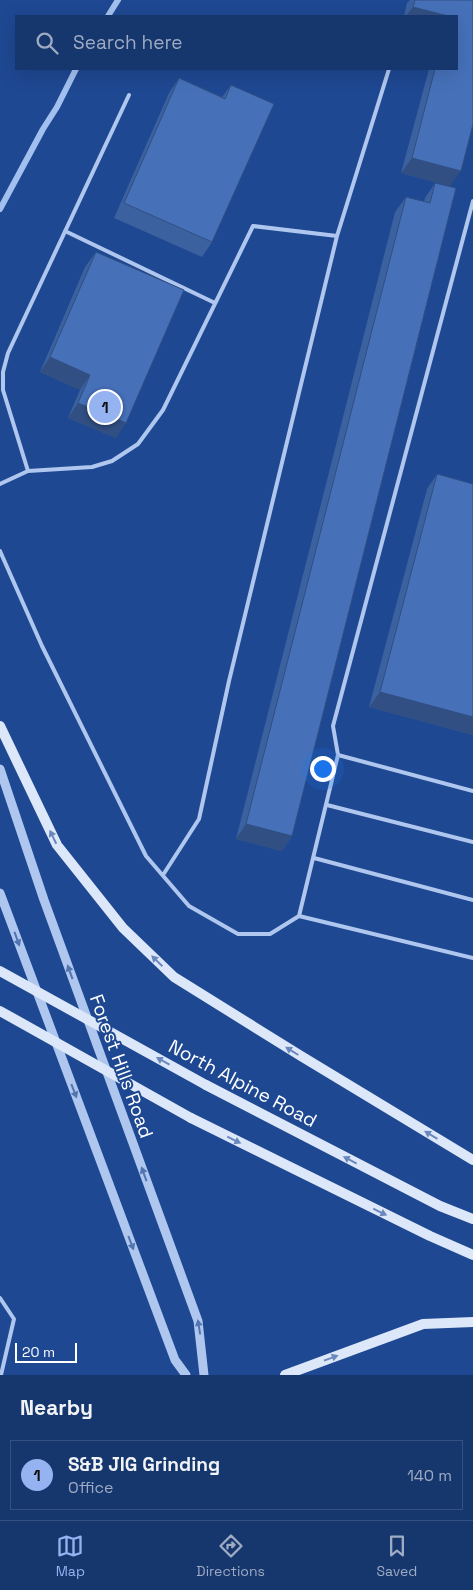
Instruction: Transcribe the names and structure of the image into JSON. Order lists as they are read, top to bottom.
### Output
{
  "streets": {
    "main road": ["North Alpine Road"],
    "street": ["Forest Hills Road"]
  },
  "scale_bar": "20 m",
  "page": {
    "search": "Search here",
    "pins": "1",
    "scale": "20 m",
    "heading": "Nearby",
    "list": [
      {
        "mark": "1",
        "name": "S&B JIG Grinding",
        "note": "Office",
        "value": "140 m"
      }
    ],
    "nav": ["Map", "Directions", "Saved"]
  }
}
